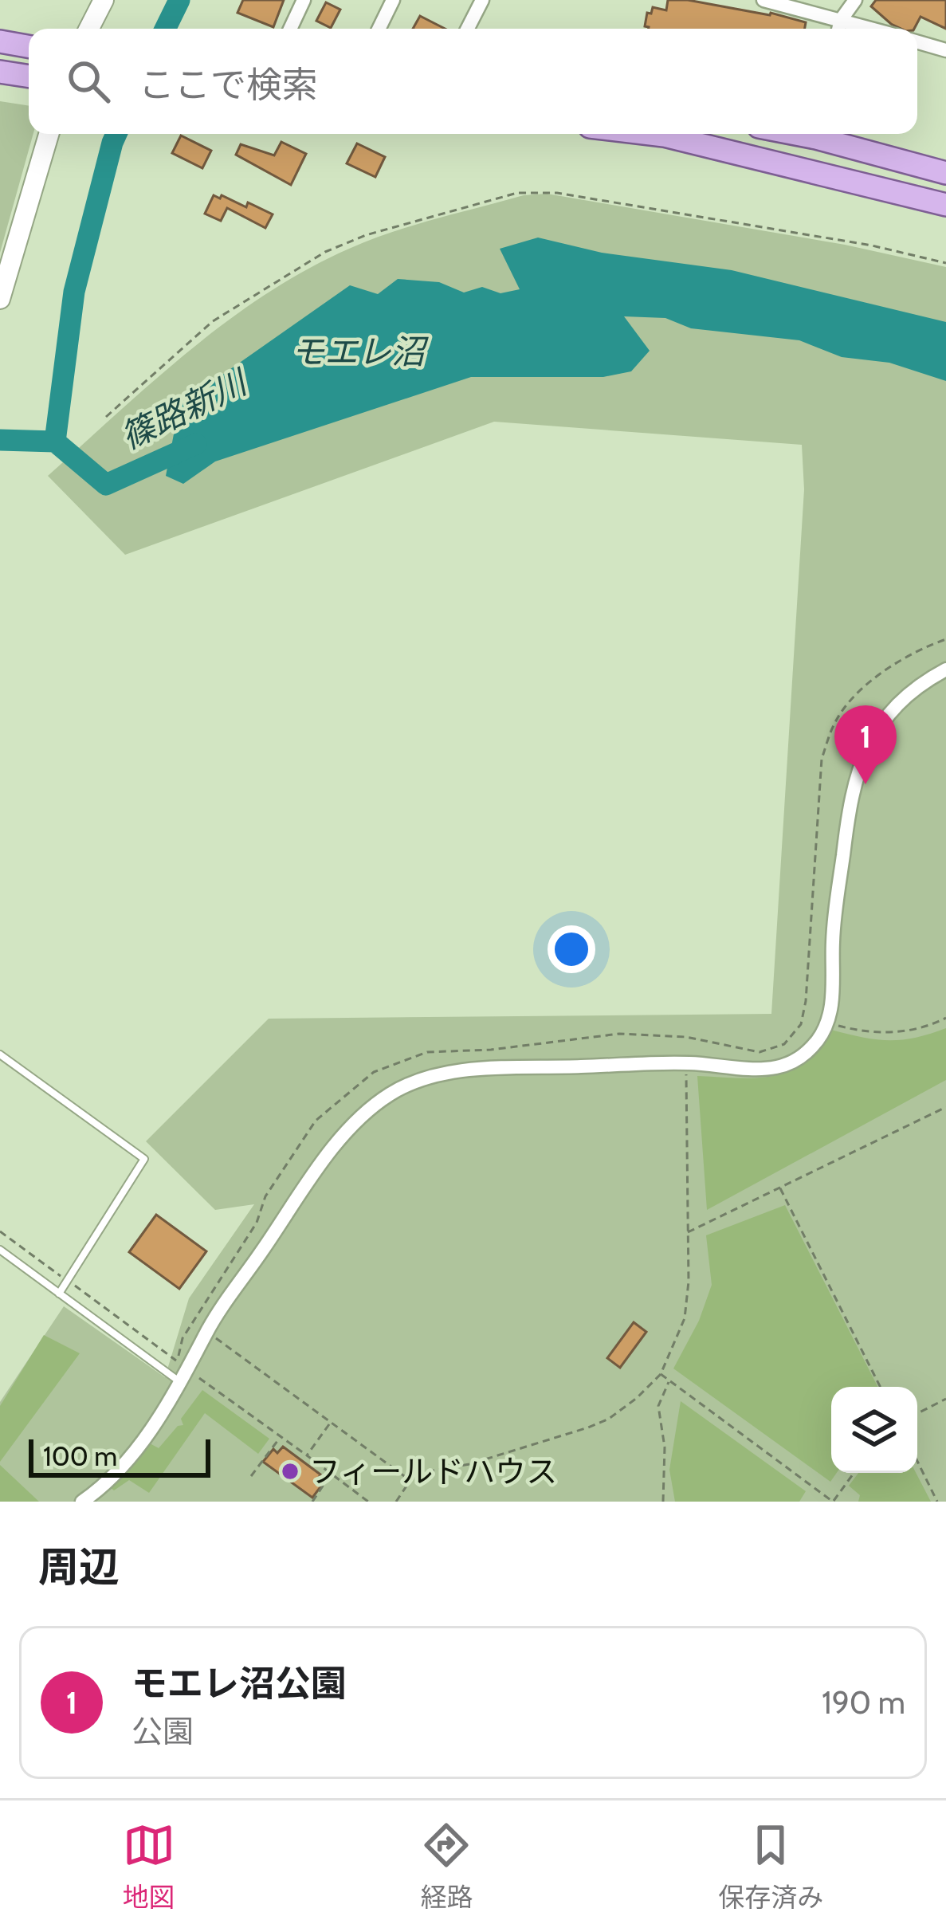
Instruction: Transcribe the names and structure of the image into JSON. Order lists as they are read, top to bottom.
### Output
{
  "water": ["モエレ沼", "篠路新川"],
  "places": ["フィールドハウス"],
  "scale_bar": "100 m",
  "page": {
    "search": "ここで検索",
    "pins": "1",
    "scale": "100 m",
    "heading": "周辺",
    "list": [
      {
        "mark": "1",
        "name": "モエレ沼公園",
        "note": "公園",
        "value": "190 m"
      }
    ],
    "nav": ["地図", "経路", "保存済み"]
  }
}
